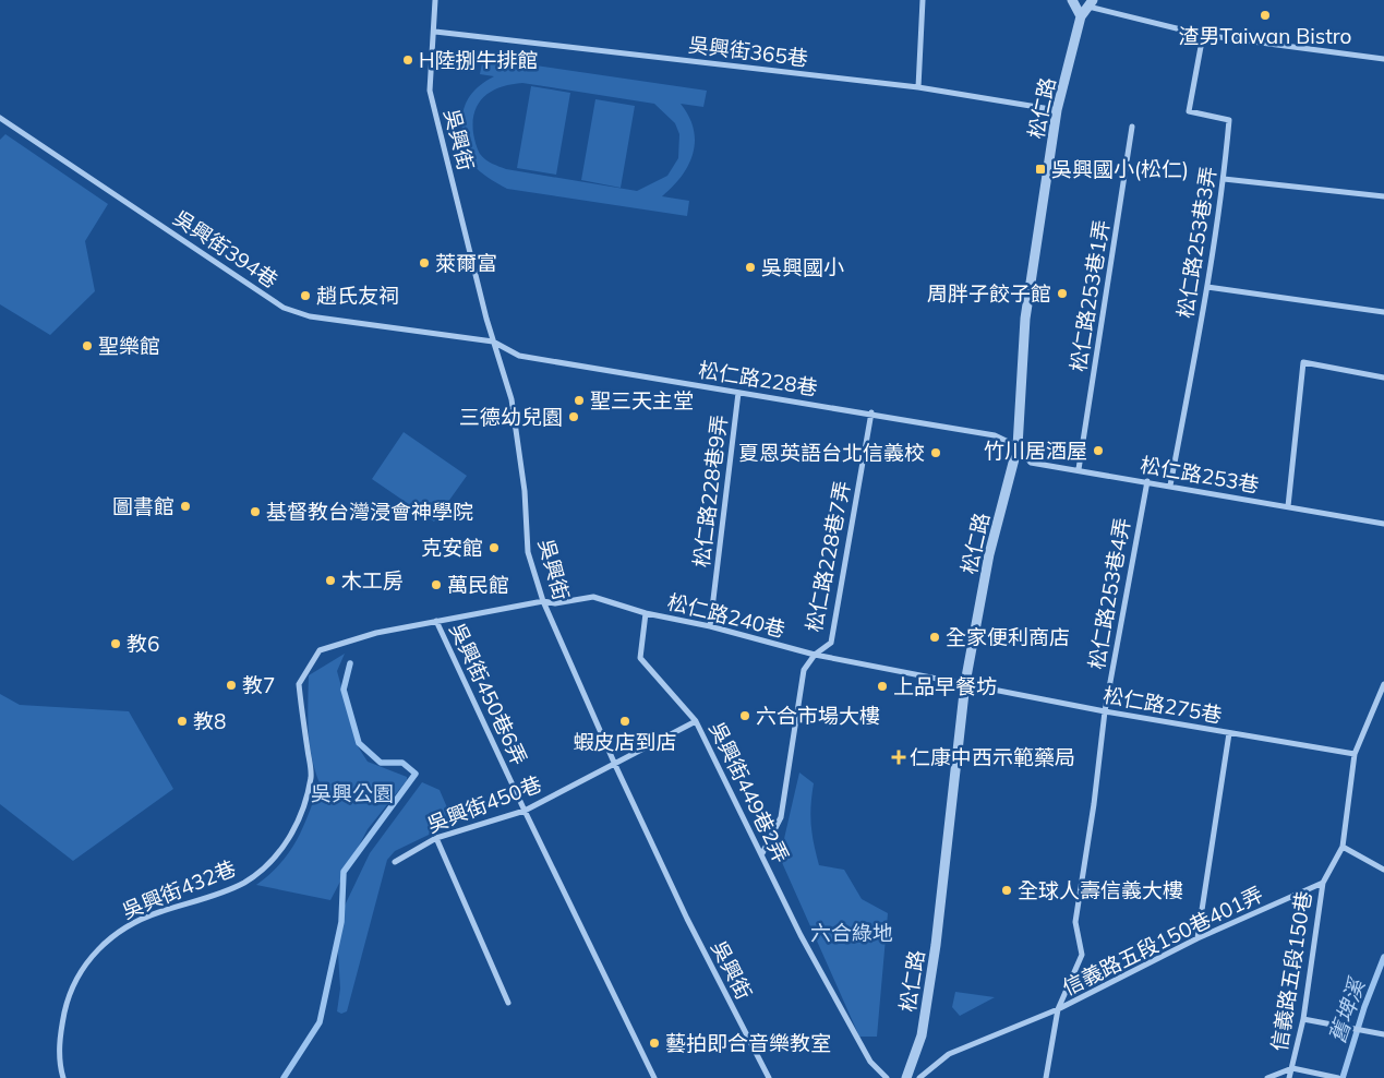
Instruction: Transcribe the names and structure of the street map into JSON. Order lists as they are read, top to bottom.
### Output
{
  "streets": {
    "street": [
      "吳興街365巷",
      "松仁路",
      "吳興街",
      "松仁路253巷3弄",
      "吳興街394巷",
      "松仁路253巷1弄",
      "松仁路228巷",
      "松仁路253巷",
      "松仁路228巷9弄",
      "松仁路228巷7弄",
      "松仁路253巷4弄",
      "松仁路240巷",
      "吳興街450巷6弄",
      "松仁路275巷",
      "吳興街449巷2弄",
      "吳興街450巷",
      "吳興街432巷",
      "信義路五段150巷401弄",
      "信義路五段150巷"
    ]
  },
  "crossings": [
    ["吳興街365巷", "松仁路"],
    ["吳興街365巷", "吳興街"],
    ["松仁路", "松仁路228巷"],
    ["松仁路", "松仁路253巷"],
    ["松仁路", "松仁路240巷"],
    ["松仁路", "松仁路275巷"],
    ["吳興街", "吳興街394巷"],
    ["吳興街", "松仁路228巷"],
    ["吳興街", "松仁路240巷"],
    ["吳興街", "吳興街450巷"],
    ["吳興街", "吳興街432巷"],
    ["松仁路253巷3弄", "松仁路253巷"],
    ["吳興街394巷", "松仁路228巷"],
    ["松仁路253巷1弄", "松仁路253巷"],
    ["松仁路228巷", "松仁路253巷"],
    ["松仁路228巷", "松仁路228巷9弄"],
    ["松仁路228巷", "松仁路228巷7弄"],
    ["松仁路253巷", "松仁路253巷4弄"],
    ["松仁路228巷9弄", "松仁路240巷"],
    ["松仁路228巷7弄", "松仁路240巷"],
    ["松仁路228巷7弄", "吳興街449巷2弄"],
    ["松仁路253巷4弄", "松仁路275巷"],
    ["松仁路253巷4弄", "信義路五段150巷401弄"],
    ["松仁路240巷", "松仁路275巷"],
    ["松仁路240巷", "吳興街449巷2弄"],
    ["松仁路240巷", "吳興街432巷"],
    ["吳興街450巷6弄", "吳興街450巷"],
    ["吳興街450巷6弄", "吳興街432巷"],
    ["松仁路275巷", "信義路五段150巷401弄"],
    ["松仁路275巷", "信義路五段150巷"],
    ["吳興街449巷2弄", "吳興街450巷"],
    ["信義路五段150巷401弄", "信義路五段150巷"]
  ],
  "water": ["舊埤溪"],
  "parks": ["吳興公園", "六合綠地"],
  "places": {
    "other": [
      "渣男Taiwan Bistro",
      "H陸捌牛排館",
      "萊爾富",
      "吳興國小",
      "周胖子餃子館",
      "趙氏友祠",
      "聖樂館",
      "聖三天主堂",
      "三德幼兒園",
      "竹川居酒屋",
      "夏恩英語台北信義校",
      "圖書館",
      "基督教台灣浸會神學院",
      "克安館",
      "木工房",
      "萬民館",
      "全家便利商店",
      "教6",
      "教7",
      "上品早餐坊",
      "六合市場大樓",
      "教8",
      "蝦皮店到店",
      "全球人壽信義大樓",
      "藝拍即合音樂教室"
    ],
    "transit": ["吳興國小(松仁)"],
    "health": ["仁康中西示範藥局"]
  }
}
